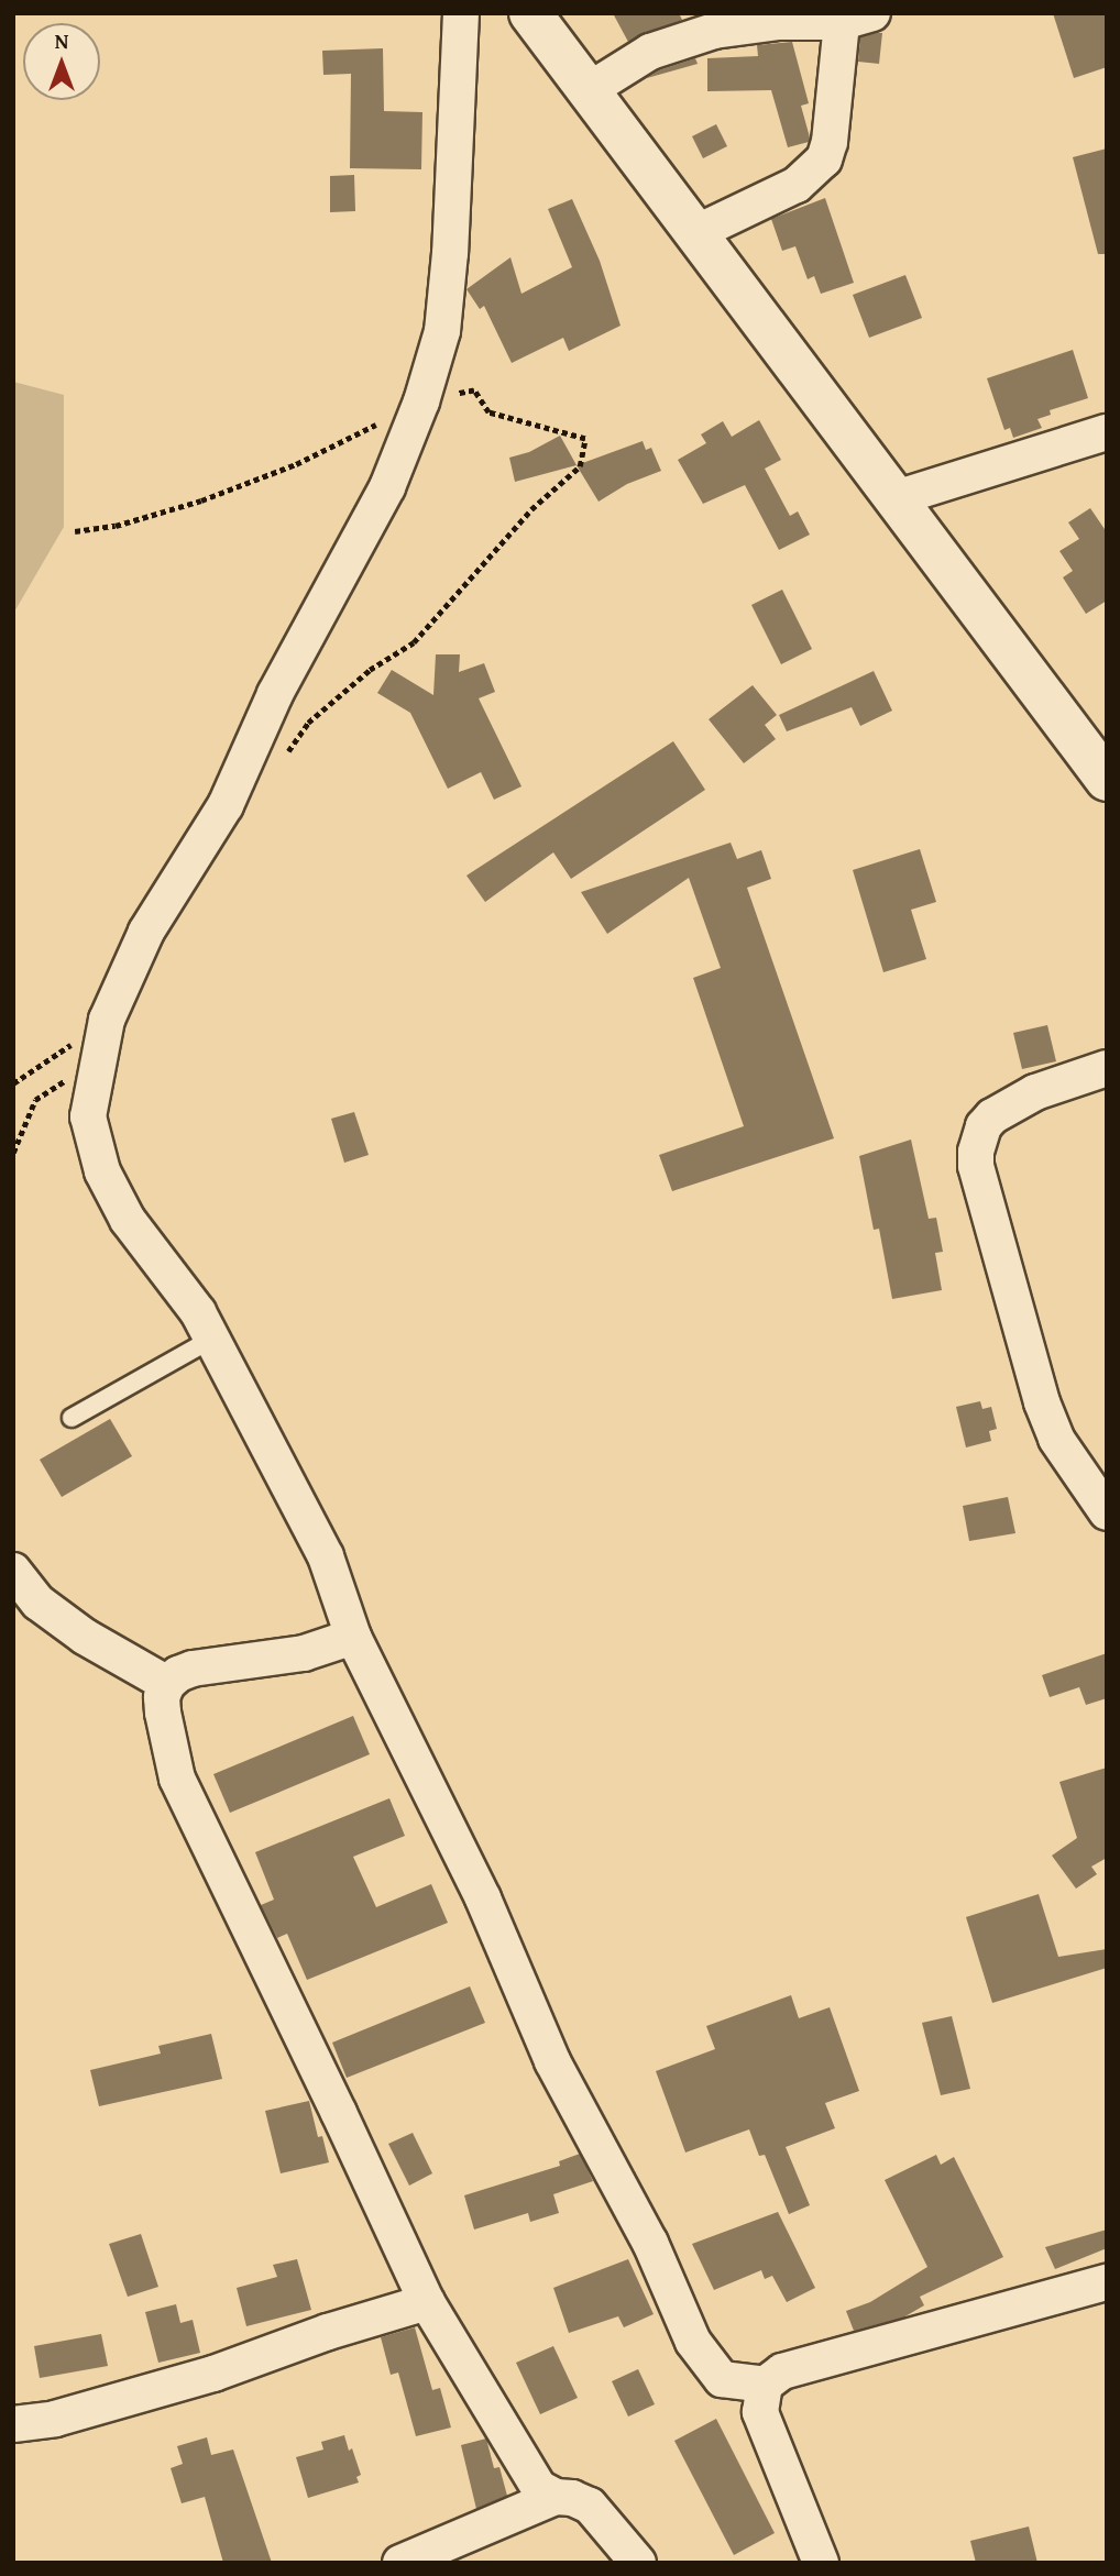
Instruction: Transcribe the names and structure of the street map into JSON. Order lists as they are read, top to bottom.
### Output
{
  "north": "top"
}
